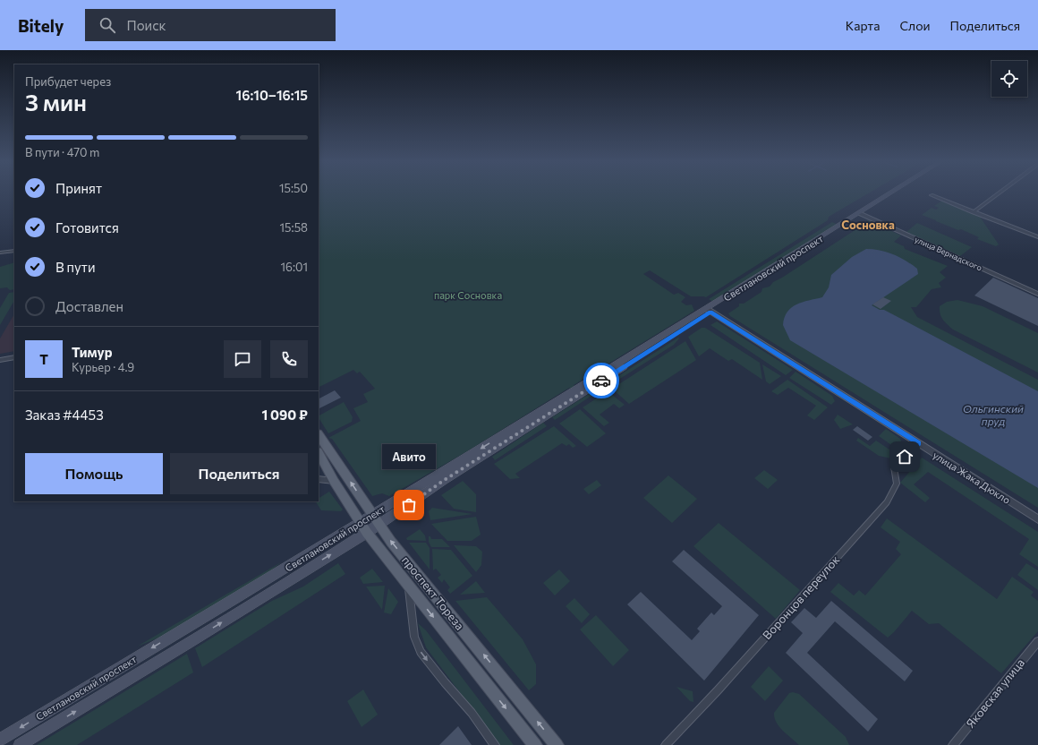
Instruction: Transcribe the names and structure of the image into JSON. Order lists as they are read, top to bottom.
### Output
{
  "streets": {
    "main road": ["Светлановский проспект", "проспект Тореза"],
    "street": [
      "улица Вернадского",
      "улица Жака Дюкло",
      "Воронцов переулок",
      "Яковская улица"
    ]
  },
  "crossings": [
    ["улица Вернадского", "Светлановский проспект"],
    ["Светлановский проспект", "улица Жака Дюкло"],
    ["Светлановский проспект", "проспект Тореза"],
    ["улица Жака Дюкло", "Воронцов переулок"]
  ],
  "districts": ["Сосновка"],
  "water": ["Ольгинский пруд"],
  "parks": ["парк Сосновка"],
  "places": ["Авито"],
  "page": {
    "header": "Bitely",
    "search": "Поиск",
    "nav": ["Карта", "Слои", "Поделиться"],
    "heading": ["3 мин", "Прибудет через", "16:10–16:15"],
    "panel": [
      "Тимур",
      "Курьер · 4.9",
      "Заказ #4453",
      "1 090 ₽"
    ],
    "bar": "В пути · 470 m",
    "list": [
      ["Принят", "15:50"],
      ["Готовится", "15:58"],
      ["В пути", "16:01"],
      "Доставлен"
    ],
    "round": "Т",
    "bubble": "Авито",
    "buttons": ["Помощь", "Поделиться"]
  }
}
